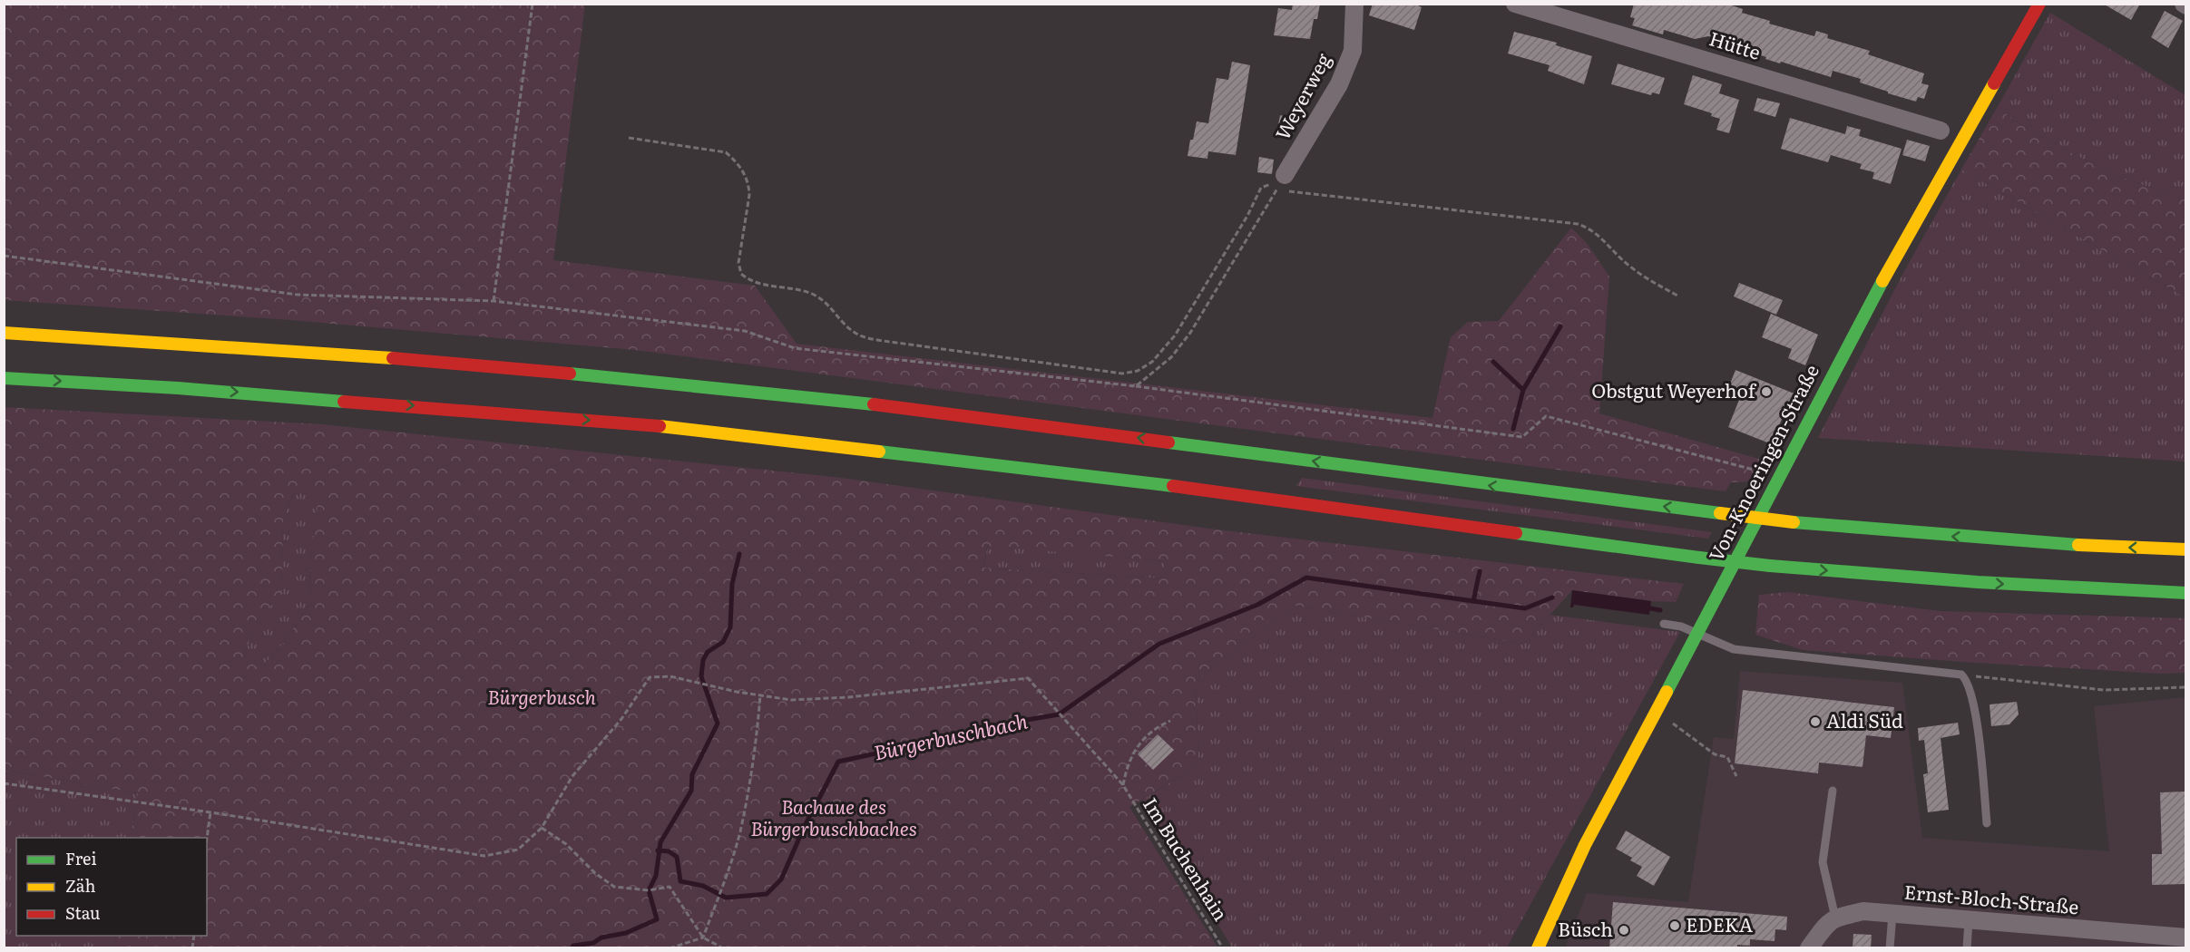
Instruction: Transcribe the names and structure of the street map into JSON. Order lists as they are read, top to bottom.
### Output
{
  "streets": {
    "main road": ["Von-Knoeringen-Straße"],
    "street": ["Hütte", "Weyerweg", "Ernst-Bloch-Straße"],
    "path": ["Im Buchenhain"]
  },
  "water": ["Bürgerbuschbach"],
  "parks": ["Bürgerbusch", "Bachaue des Bürgerbuschbaches"],
  "places": [
    "Obstgut Weyerhof",
    "Aldi Süd",
    "EDEKA",
    "Büsch"
  ],
  "legend": ["Frei", "Zäh", "Stau"]
}
